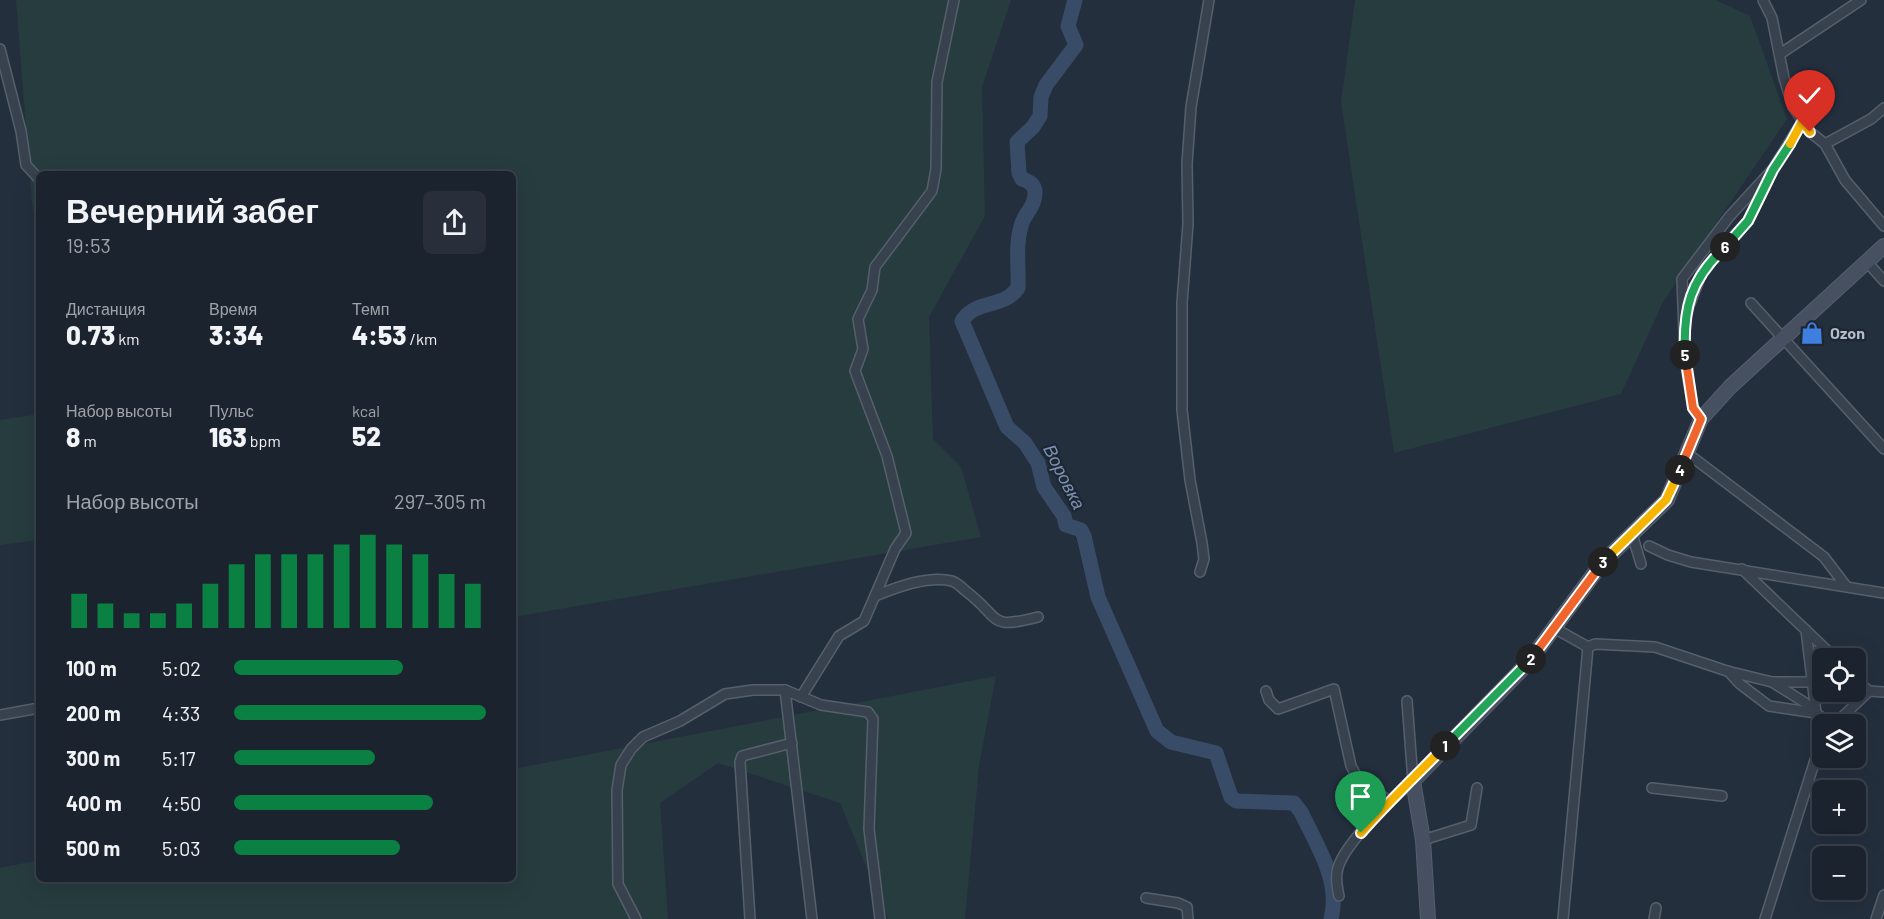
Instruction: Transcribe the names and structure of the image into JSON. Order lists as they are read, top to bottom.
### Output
{
  "water": ["Воровка"],
  "places": {
    "shop": ["Ozon"]
  },
  "page": {
    "heading": ["Вечерний забег", "19:53"],
    "pins": [
      "6",
      "5",
      "4",
      "3",
      "2",
      "1"
    ],
    "stats": [
      ["Дистанция", "0.73 km"],
      ["Время", "3:34"],
      ["Темп", "4:53 /km"],
      ["Набор высоты", "8 m"],
      ["Пульс", "163 bpm"],
      ["kcal", "52"]
    ],
    "chart": ["Набор высоты", "297–305 m"],
    "list": [
      {
        "name": "100 m",
        "note": "5:02"
      },
      {
        "name": "200 m",
        "note": "4:33"
      },
      {
        "name": "300 m",
        "note": "5:17"
      },
      {
        "name": "400 m",
        "note": "4:50"
      },
      {
        "name": "500 m",
        "note": "5:03"
      }
    ],
    "map_buttons": ["+", "−"]
  }
}
